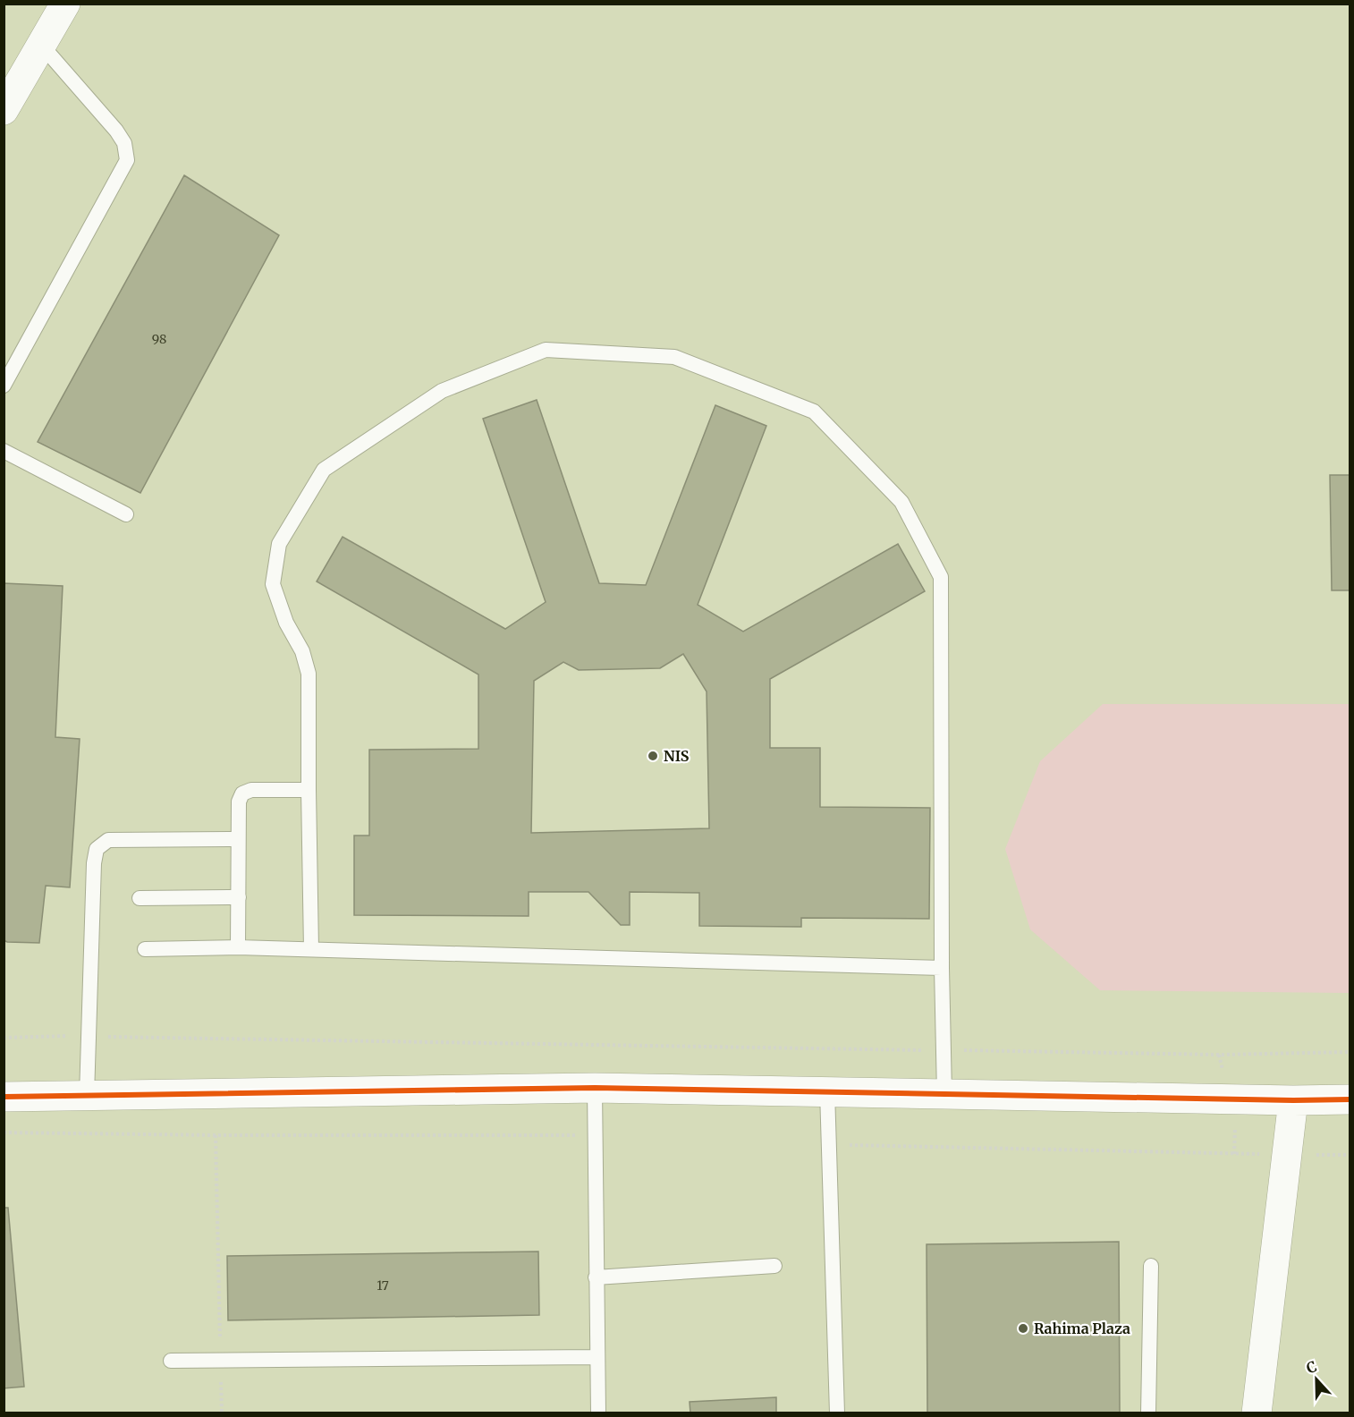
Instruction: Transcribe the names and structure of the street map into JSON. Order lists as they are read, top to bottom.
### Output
{
  "places": ["NIS", "Rahima Plaza"],
  "house_numbers": ["98", "17"],
  "north": "top"
}
